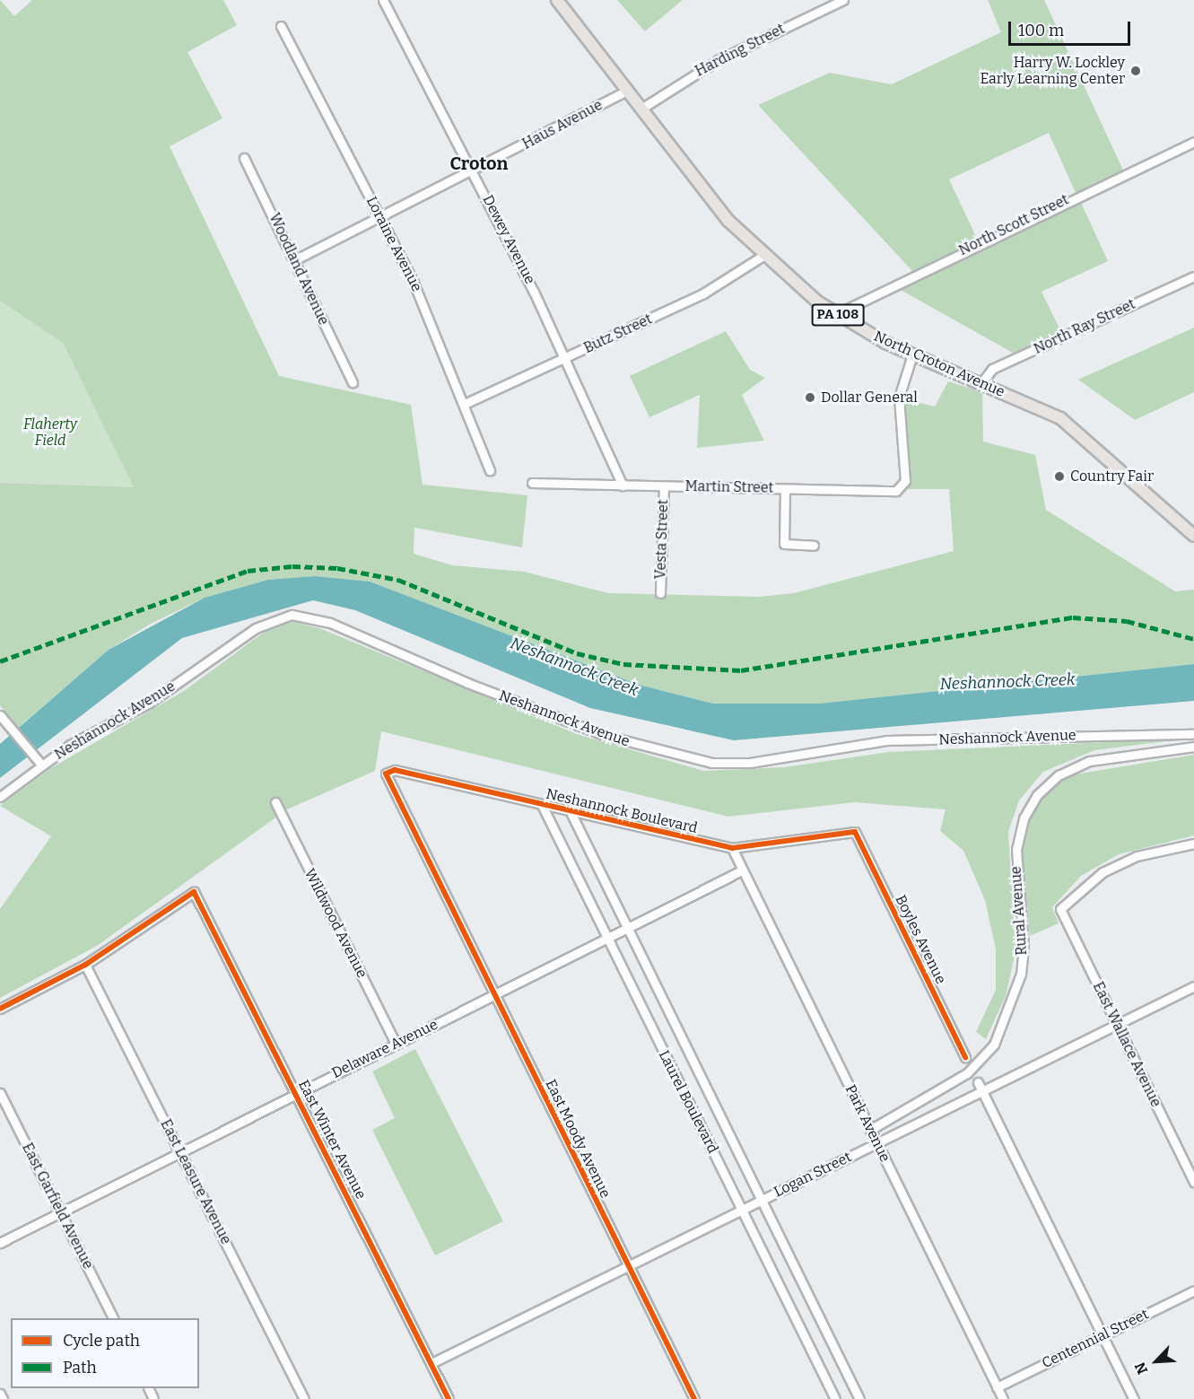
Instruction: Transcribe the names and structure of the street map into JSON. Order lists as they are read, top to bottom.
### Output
{
  "streets": {
    "main road": ["PA 108", "North Croton Avenue"],
    "street": [
      "Harding Street",
      "Haus Avenue",
      "North Scott Street",
      "Dewey Avenue",
      "Loraine Avenue",
      "Woodland Avenue",
      "North Ray Street",
      "Butz Street",
      "Martin Street",
      "Vesta Street",
      "Neshannock Avenue",
      "Neshannock Boulevard",
      "Rural Avenue",
      "Wildwood Avenue",
      "Boyles Avenue",
      "East Wallace Avenue",
      "Delaware Avenue",
      "Laurel Boulevard",
      "Park Avenue",
      "East Moody Avenue",
      "East Winter Avenue",
      "Logan Street",
      "East Leasure Avenue",
      "East Garfield Avenue",
      "Centennial Street"
    ]
  },
  "crossings": [
    ["Harding Street", "North Croton Avenue"],
    ["Haus Avenue", "Dewey Avenue"],
    ["Haus Avenue", "Loraine Avenue"],
    ["Haus Avenue", "Woodland Avenue"],
    ["Haus Avenue", "North Croton Avenue"],
    ["North Scott Street", "North Croton Avenue"],
    ["Dewey Avenue", "Butz Street"],
    ["Dewey Avenue", "Martin Street"],
    ["Loraine Avenue", "Butz Street"],
    ["North Ray Street", "North Croton Avenue"],
    ["Butz Street", "North Croton Avenue"],
    ["North Croton Avenue", "Martin Street"],
    ["Martin Street", "Vesta Street"],
    ["Neshannock Boulevard", "Boyles Avenue"],
    ["Neshannock Boulevard", "Laurel Boulevard"],
    ["Neshannock Boulevard", "Park Avenue"],
    ["Neshannock Boulevard", "East Moody Avenue"],
    ["Rural Avenue", "Park Avenue"],
    ["Wildwood Avenue", "Delaware Avenue"],
    ["East Wallace Avenue", "Logan Street"],
    ["Delaware Avenue", "Laurel Boulevard"],
    ["Delaware Avenue", "Park Avenue"],
    ["Delaware Avenue", "East Moody Avenue"],
    ["Delaware Avenue", "East Winter Avenue"],
    ["Delaware Avenue", "East Leasure Avenue"],
    ["Delaware Avenue", "East Garfield Avenue"],
    ["Laurel Boulevard", "Logan Street"],
    ["Park Avenue", "Logan Street"],
    ["Park Avenue", "Centennial Street"],
    ["East Moody Avenue", "Logan Street"],
    ["East Winter Avenue", "Logan Street"],
    ["East Winter Avenue", "East Leasure Avenue"]
  ],
  "districts": ["Croton"],
  "water": ["Neshannock Creek"],
  "parks": ["Flaherty Field"],
  "places": ["Harry W. Lockley Early Learning Center", "Dollar General", "Country Fair"],
  "legend": ["Cycle path", "Path"],
  "scale_bar": "100 m",
  "north": "bottom left"
}
